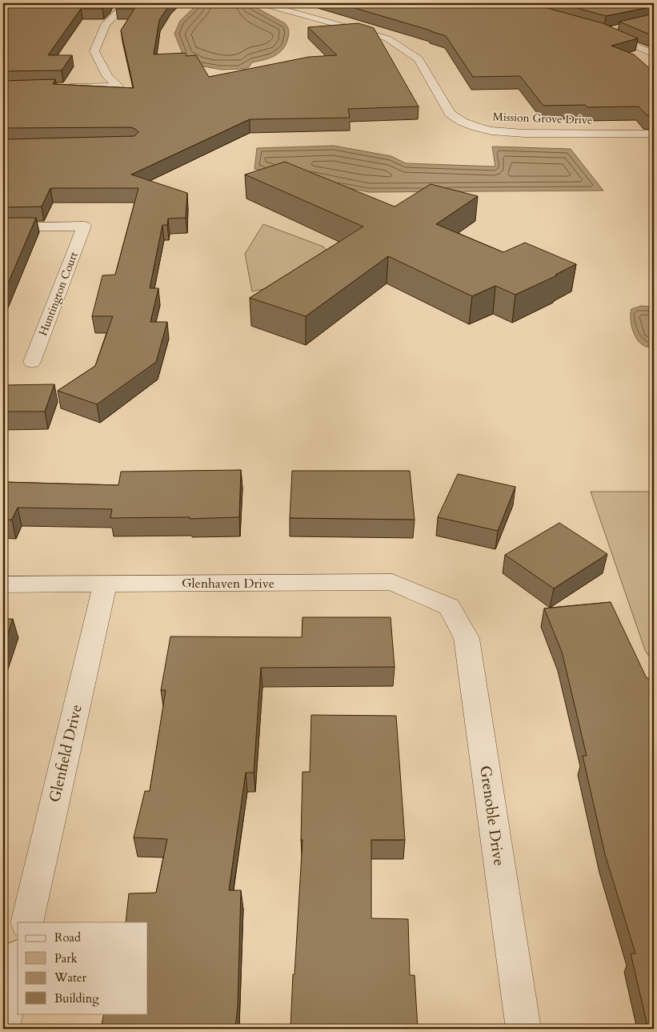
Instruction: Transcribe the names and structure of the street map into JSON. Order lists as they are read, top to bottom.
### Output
{
  "streets": {
    "street": [
      "Mission Grove Drive",
      "Huntington Court",
      "Glenhaven Drive",
      "Glenfield Drive",
      "Grenoble Drive"
    ]
  },
  "crossings": [
    ["Glenhaven Drive", "Glenfield Drive"],
    ["Glenhaven Drive", "Grenoble Drive"]
  ],
  "legend": [
    "Road",
    "Park",
    "Water",
    "Building"
  ]
}
